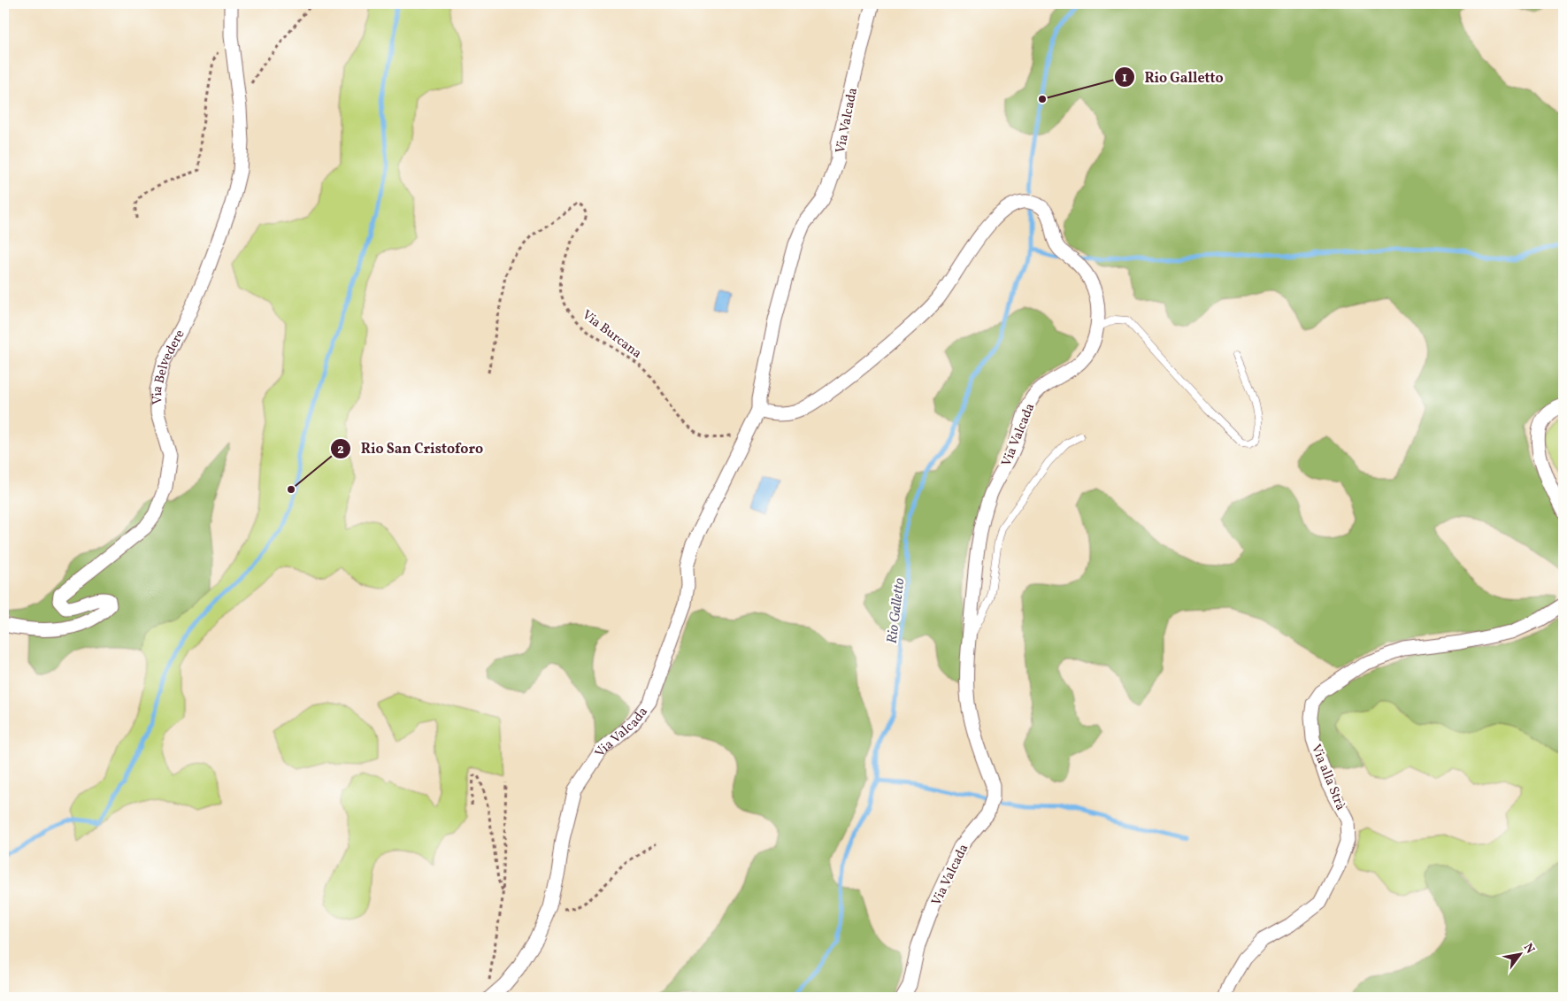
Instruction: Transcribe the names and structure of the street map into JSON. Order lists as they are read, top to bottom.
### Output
{
  "streets": {
    "street": ["Via Valcada", "Via Belvedere", "Via alla Strà"],
    "path": ["Via Burcana"]
  },
  "crossings": [
    ["Via Valcada", "Via Burcana"]
  ],
  "water": ["Rio Galletto"],
  "places": ["Rio Galletto", "Rio San Cristoforo"],
  "north": "top right"
}
